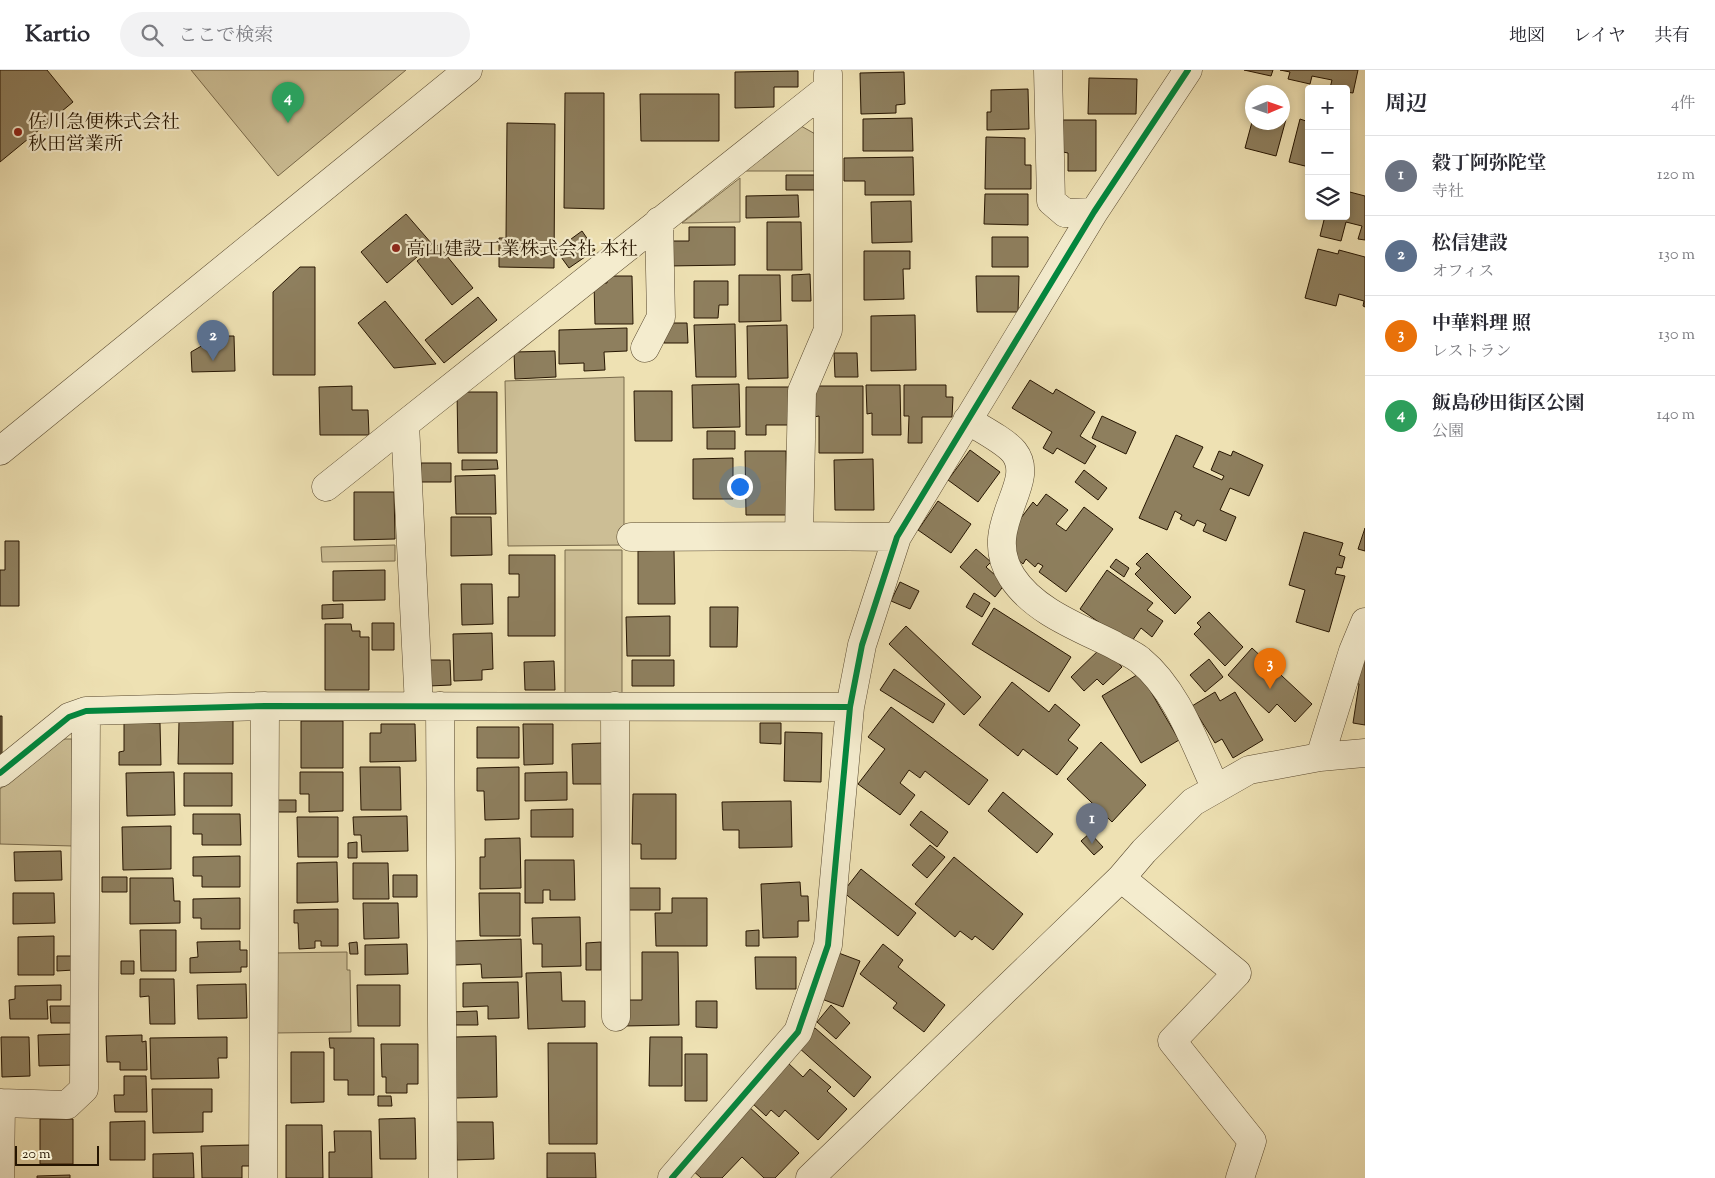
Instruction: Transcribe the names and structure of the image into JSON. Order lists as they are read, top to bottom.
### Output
{
  "places": ["佐川急便株式会社 秋田営業所", "高山建設工業株式会社 本社"],
  "scale_bar": "20 m",
  "north": "right",
  "page": {
    "header": "Kartio",
    "search": "ここで検索",
    "nav": ["地図", "レイヤ", "共有"],
    "heading": ["周辺", "4件"],
    "pins": [
      "4",
      "2",
      "3",
      "1"
    ],
    "map_buttons": ["+", "−"],
    "list": [
      {
        "mark": "1",
        "name": "穀丁阿弥陀堂",
        "note": "寺社",
        "value": "120 m"
      },
      {
        "mark": "2",
        "name": "松信建設",
        "note": "オフィス",
        "value": "130 m"
      },
      {
        "mark": "3",
        "name": "中華料理 照",
        "note": "レストラン",
        "value": "130 m"
      },
      {
        "mark": "4",
        "name": "飯島砂田街区公園",
        "note": "公園",
        "value": "140 m"
      }
    ],
    "scale": "20 m"
  }
}
